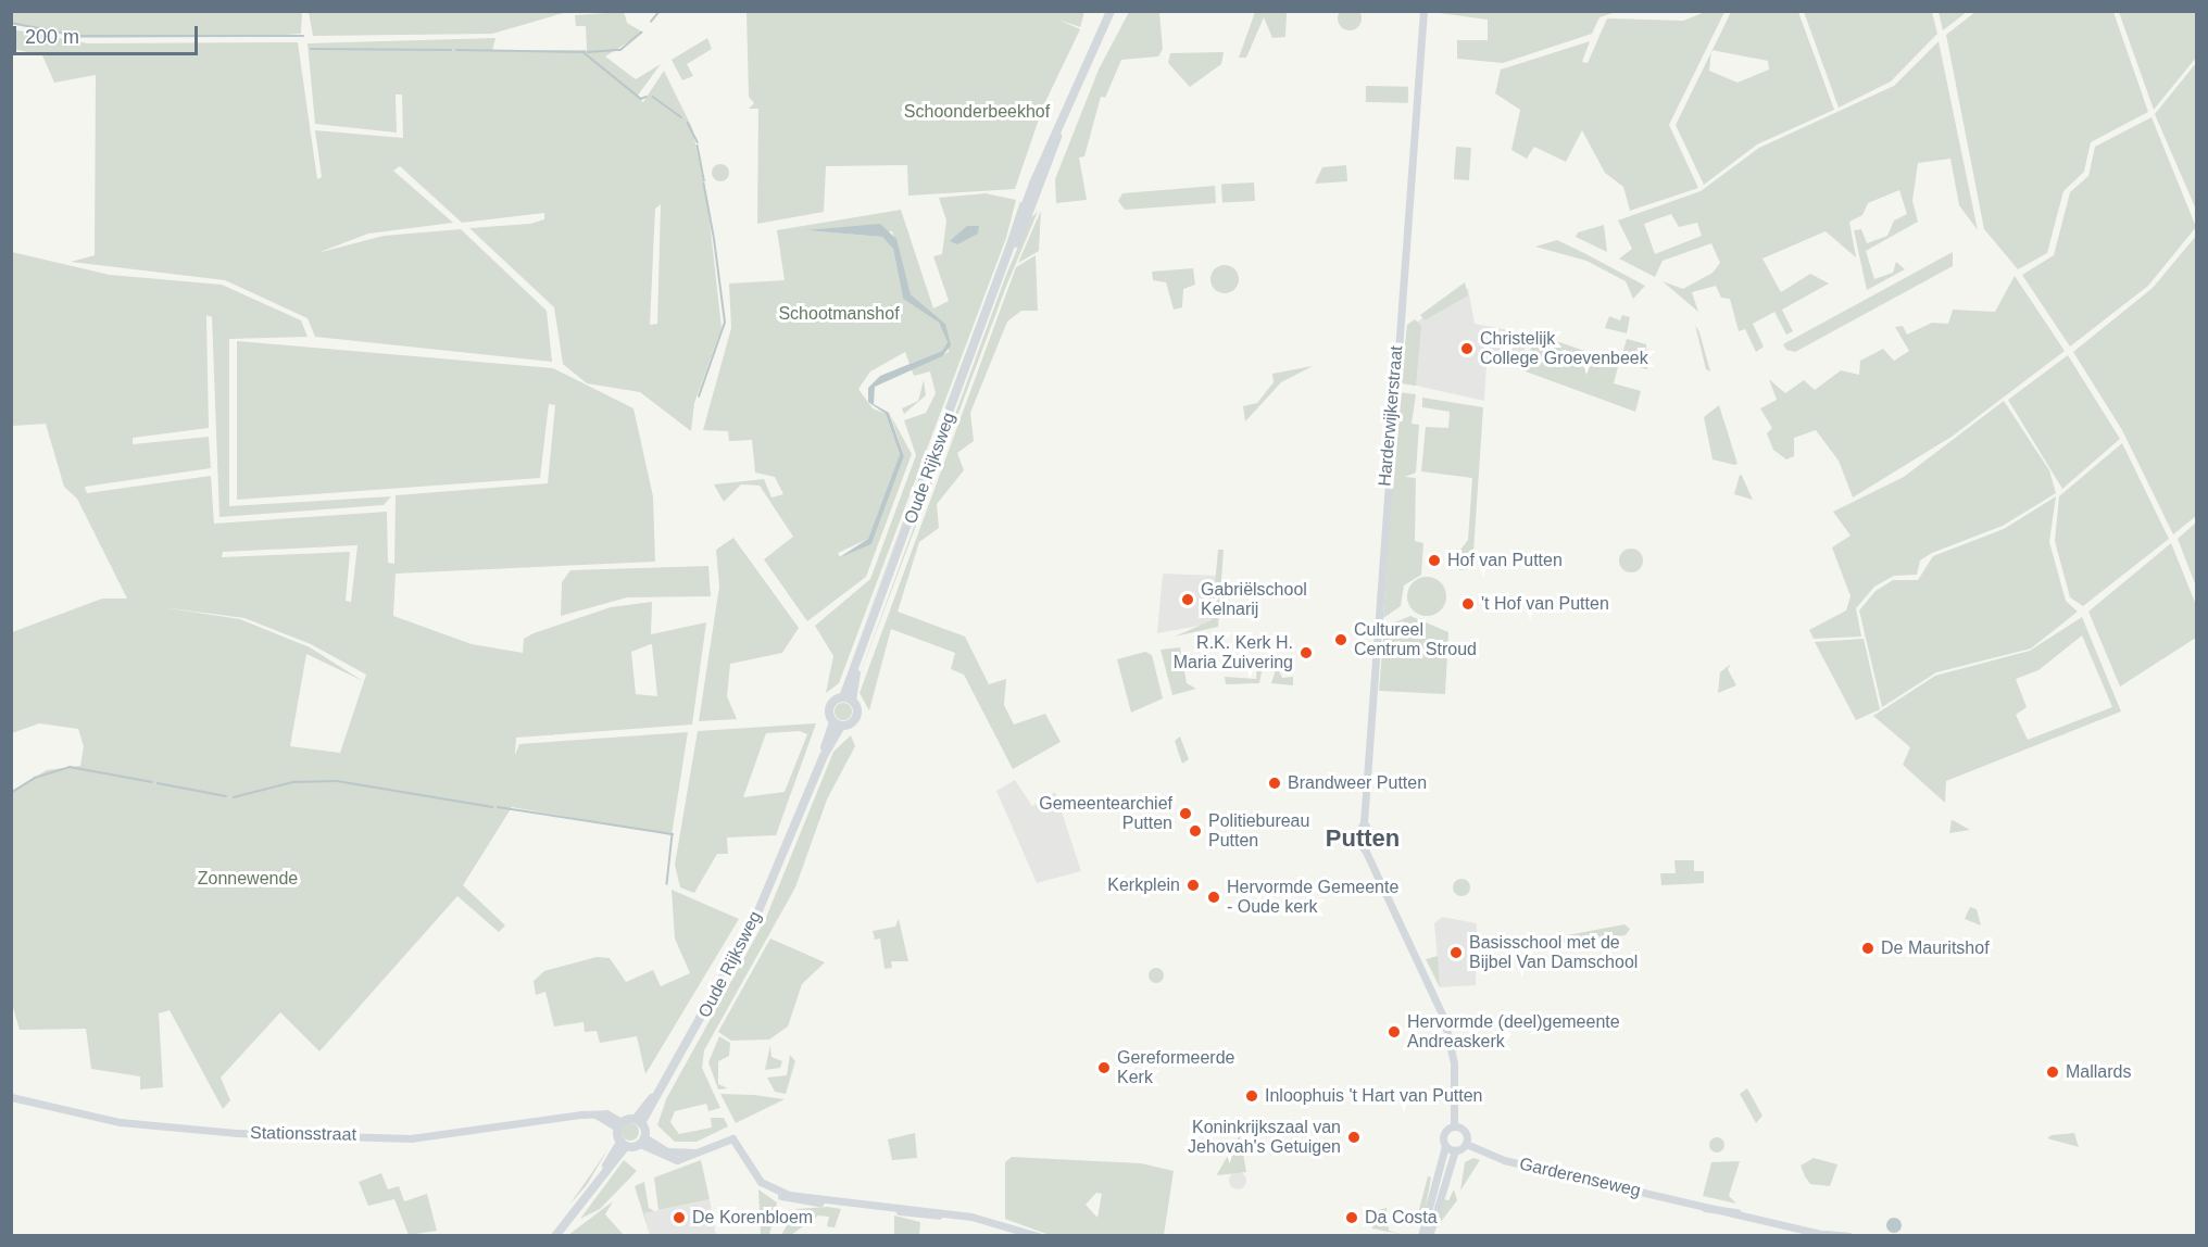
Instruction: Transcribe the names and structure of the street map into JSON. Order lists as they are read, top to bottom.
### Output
{
  "streets": {
    "main road": [
      "Harderwijkerstraat",
      "Oude Rijksweg",
      "Stationsstraat",
      "Garderenseweg"
    ]
  },
  "districts": ["Putten"],
  "parks": ["Schoonderbeekhof", "Schootmanshof", "Zonnewende"],
  "places": [
    "Christelijk College Groevenbeek",
    "Hof van Putten",
    "Gabriëlschool Kelnarij",
    "'t Hof van Putten",
    "Cultureel Centrum Stroud",
    "R.K. Kerk H. Maria Zuivering",
    "Brandweer Putten",
    "Gemeentearchief Putten",
    "Politiebureau Putten",
    "Kerkplein",
    "Hervormde Gemeente - Oude kerk",
    "De Mauritshof",
    "Basisschool met de Bijbel Van Damschool",
    "Hervormde (deel)gemeente Andreaskerk",
    "Gereformeerde Kerk",
    "Mallards",
    "Inloophuis 't Hart van Putten",
    "Koninkrijkszaal van Jehovah's Getuigen",
    "De Korenbloem",
    "Da Costa"
  ],
  "scale_bar": "200 m"
}
